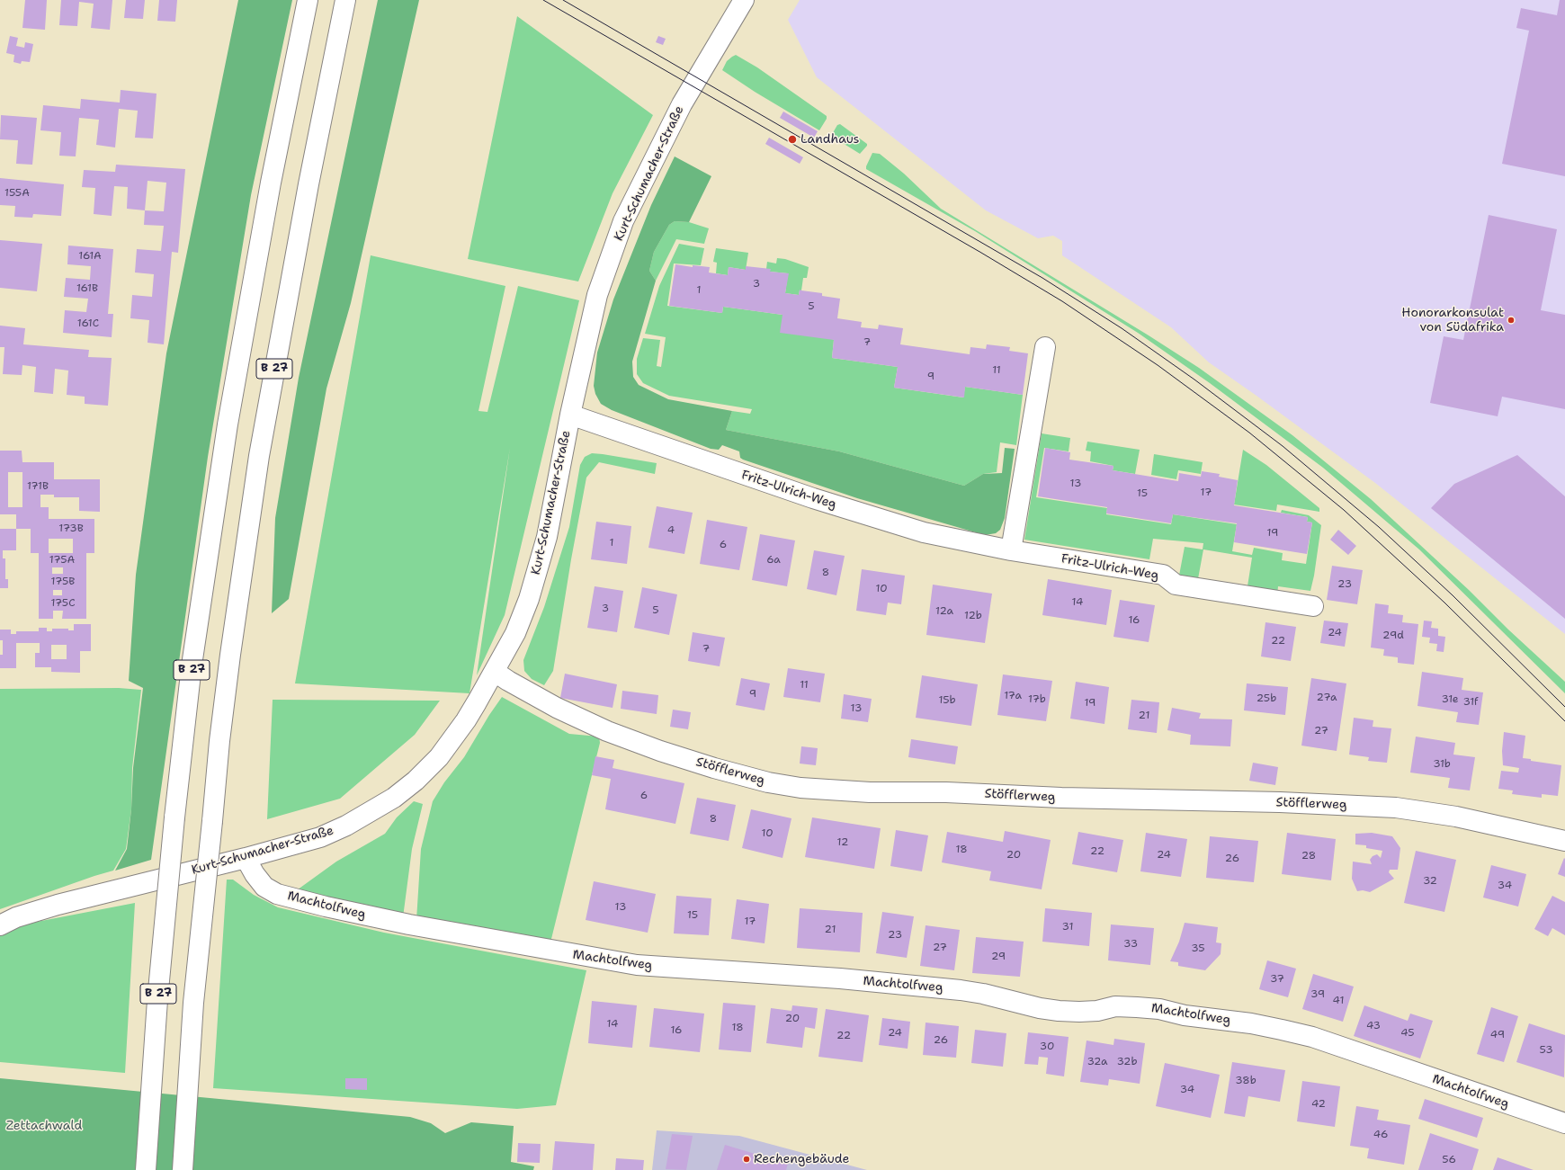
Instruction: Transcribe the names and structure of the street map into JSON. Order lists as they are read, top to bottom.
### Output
{
  "streets": {
    "main road": [
      "Kurt-Schumacher-Straße",
      "B 27",
      "Fritz-Ulrich-Weg",
      "Stöfflerweg",
      "Machtolfweg"
    ]
  },
  "crossings": [
    ["Kurt-Schumacher-Straße", "Fritz-Ulrich-Weg"],
    ["Kurt-Schumacher-Straße", "Stöfflerweg"],
    ["Kurt-Schumacher-Straße", "Machtolfweg"]
  ],
  "parks": ["Zettachwald"],
  "places": ["Landhaus", "Honorarkonsulat von Südafrika", "Rechengebäude"],
  "house_numbers": [
    "155A",
    "161A",
    "3",
    "161B",
    "1",
    "5",
    "161C",
    "7",
    "11",
    "9",
    "13",
    "171B",
    "17",
    "15",
    "173B",
    "4",
    "19",
    "1",
    "6",
    "175A",
    "6a",
    "8",
    "175B",
    "23",
    "10",
    "14",
    "175C",
    "3",
    "5",
    "12a",
    "12b",
    "16",
    "24",
    "29d",
    "22",
    "7",
    "11",
    "9",
    "17a",
    "27a",
    "25b",
    "17b",
    "31e",
    "15b",
    "31f",
    "19",
    "13",
    "21",
    "27",
    "31b",
    "6",
    "8",
    "10",
    "12",
    "18",
    "22",
    "20",
    "24",
    "28",
    "26",
    "32",
    "34",
    "13",
    "15",
    "17",
    "31",
    "21",
    "23",
    "33",
    "27",
    "35",
    "29",
    "37",
    "39",
    "41",
    "20",
    "14",
    "43",
    "18",
    "16",
    "24",
    "45",
    "49",
    "22",
    "26",
    "30",
    "53",
    "32a",
    "32b",
    "38b",
    "34",
    "42",
    "46",
    "56"
  ]
}
